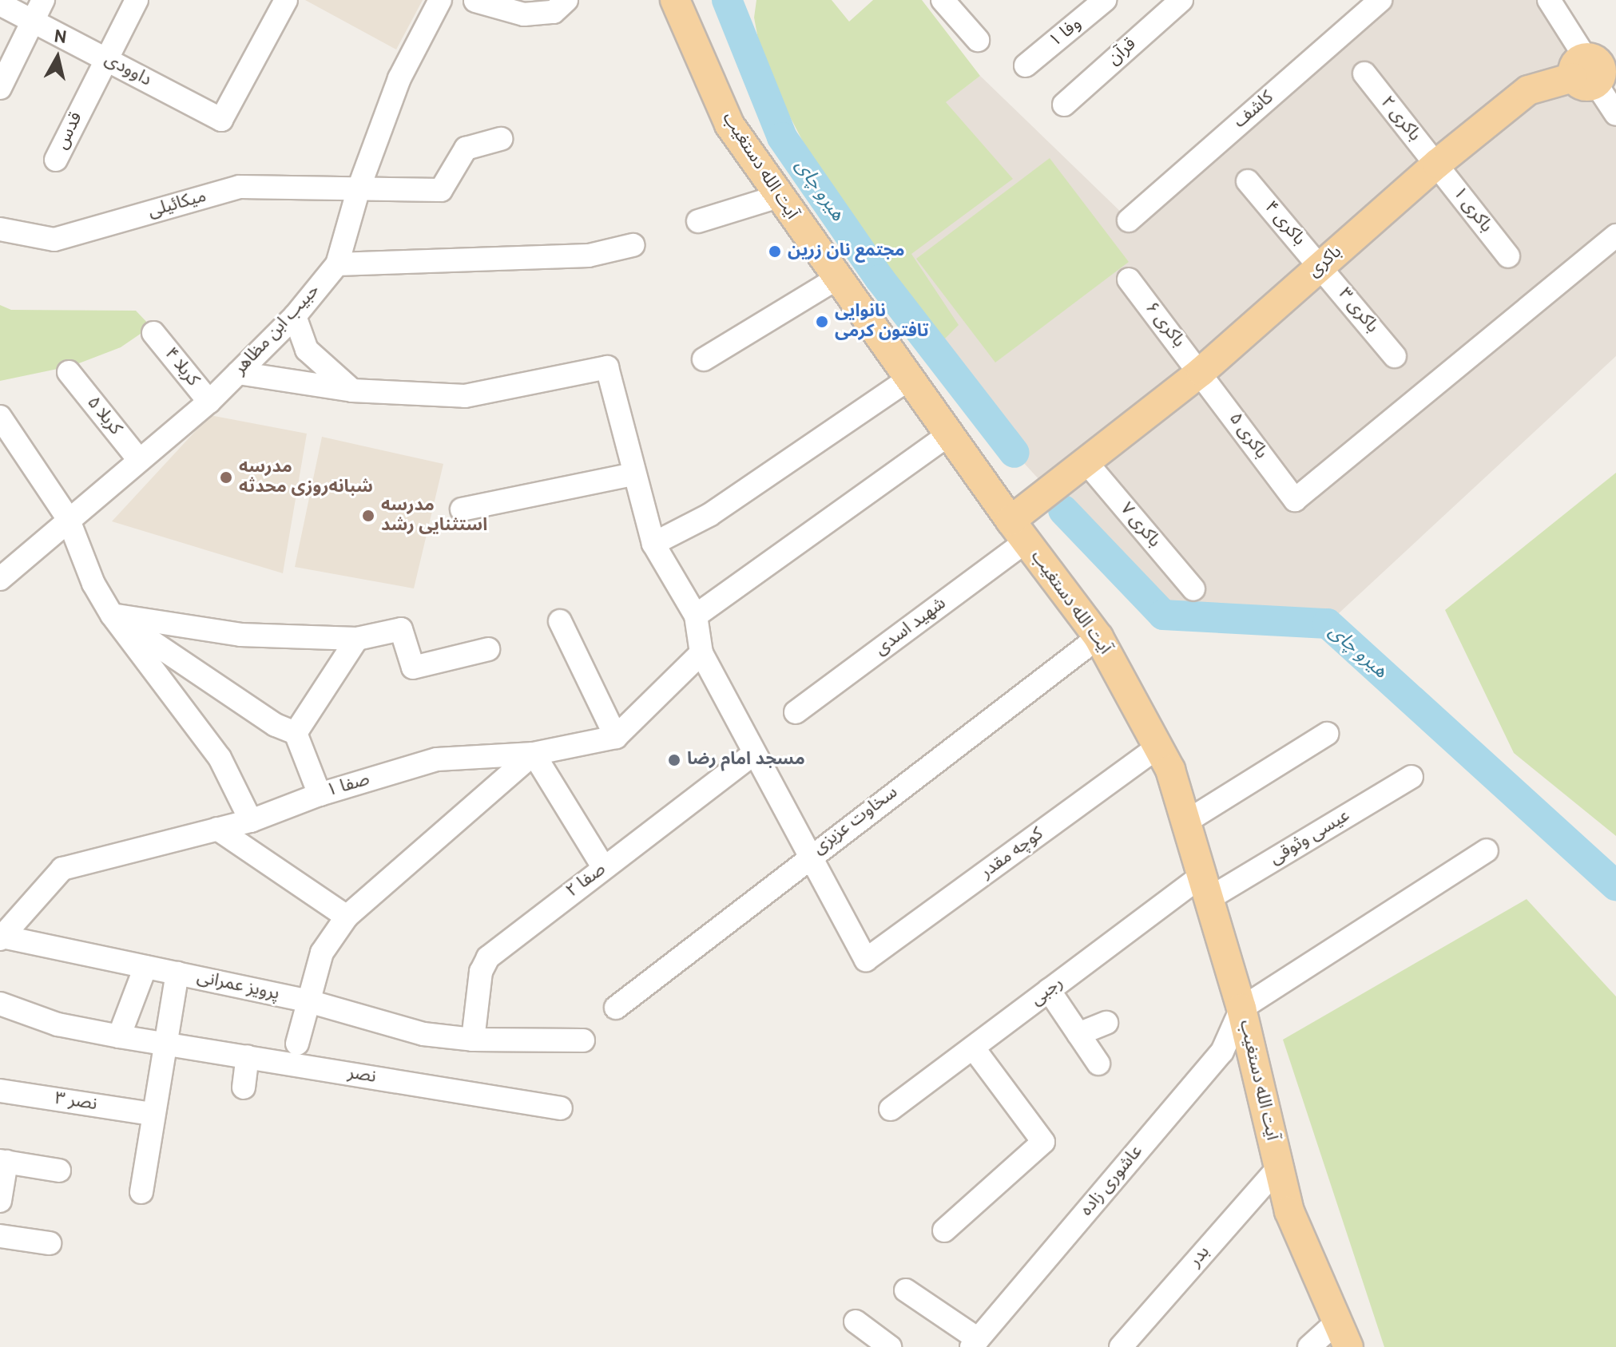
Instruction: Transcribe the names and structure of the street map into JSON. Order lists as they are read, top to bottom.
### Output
{
  "streets": {
    "main road": ["آیت الله دستغیب", "باکری"],
    "street": [
      "وفا ۱",
      "قرآن",
      "داوودی",
      "کاشف",
      "باکری ۲",
      "قدس",
      "میکائیلی",
      "باکری ۱",
      "باکری ۴",
      "باکری ۳",
      "باکری ۶",
      "حبیب ابن مظاهر",
      "کربلا ۴",
      "کربلا ۵",
      "باکری ۵",
      "باکری ۷",
      "شهید اسدی",
      "صفا ۱",
      "سخاوت عزیزی",
      "عیسی وثوقی",
      "کوچه مقدر",
      "صفا ۲",
      "پرویز عمرانی",
      "رجبی",
      "نصر",
      "نصر ۳",
      "عاشوری زاده",
      "بدر"
    ]
  },
  "crossings": [
    ["داوودی", "قدس"],
    ["باکری ۲", "باکری ۱"],
    ["باکری ۲", "باکری"],
    ["آیت الله دستغیب", "باکری"],
    ["آیت الله دستغیب", "شهید اسدی"],
    ["آیت الله دستغیب", "سخاوت عزیزی"],
    ["آیت الله دستغیب", "عیسی وثوقی"],
    ["آیت الله دستغیب", "کوچه مقدر"],
    ["آیت الله دستغیب", "رجبی"],
    ["آیت الله دستغیب", "عاشوری زاده"],
    ["آیت الله دستغیب", "بدر"],
    ["میکائیلی", "حبیب ابن مظاهر"],
    ["باکری ۱", "باکری"],
    ["باکری ۴", "باکری"],
    ["باکری ۴", "باکری ۳"],
    ["باکری", "باکری ۳"],
    ["باکری", "باکری ۶"],
    ["باکری", "باکری ۵"],
    ["باکری", "باکری ۷"],
    ["باکری", "شهید اسدی"],
    ["باکری ۶", "باکری ۵"],
    ["حبیب ابن مظاهر", "کربلا ۴"],
    ["حبیب ابن مظاهر", "کربلا ۵"],
    ["صفا ۱", "پرویز عمرانی"],
    ["سخاوت عزیزی", "کوچه مقدر"],
    ["عیسی وثوقی", "رجبی"],
    ["صفا ۲", "پرویز عمرانی"]
  ],
  "water": ["هیرو چای"],
  "places": [
    "مجتمع نان زرین",
    "نانوایی تافتون کرمی",
    "مدرسه شبانه‌روزی محدثه",
    "مدرسه استثنایی رشد",
    "مسجد امام رضا"
  ],
  "north": "top"
}
